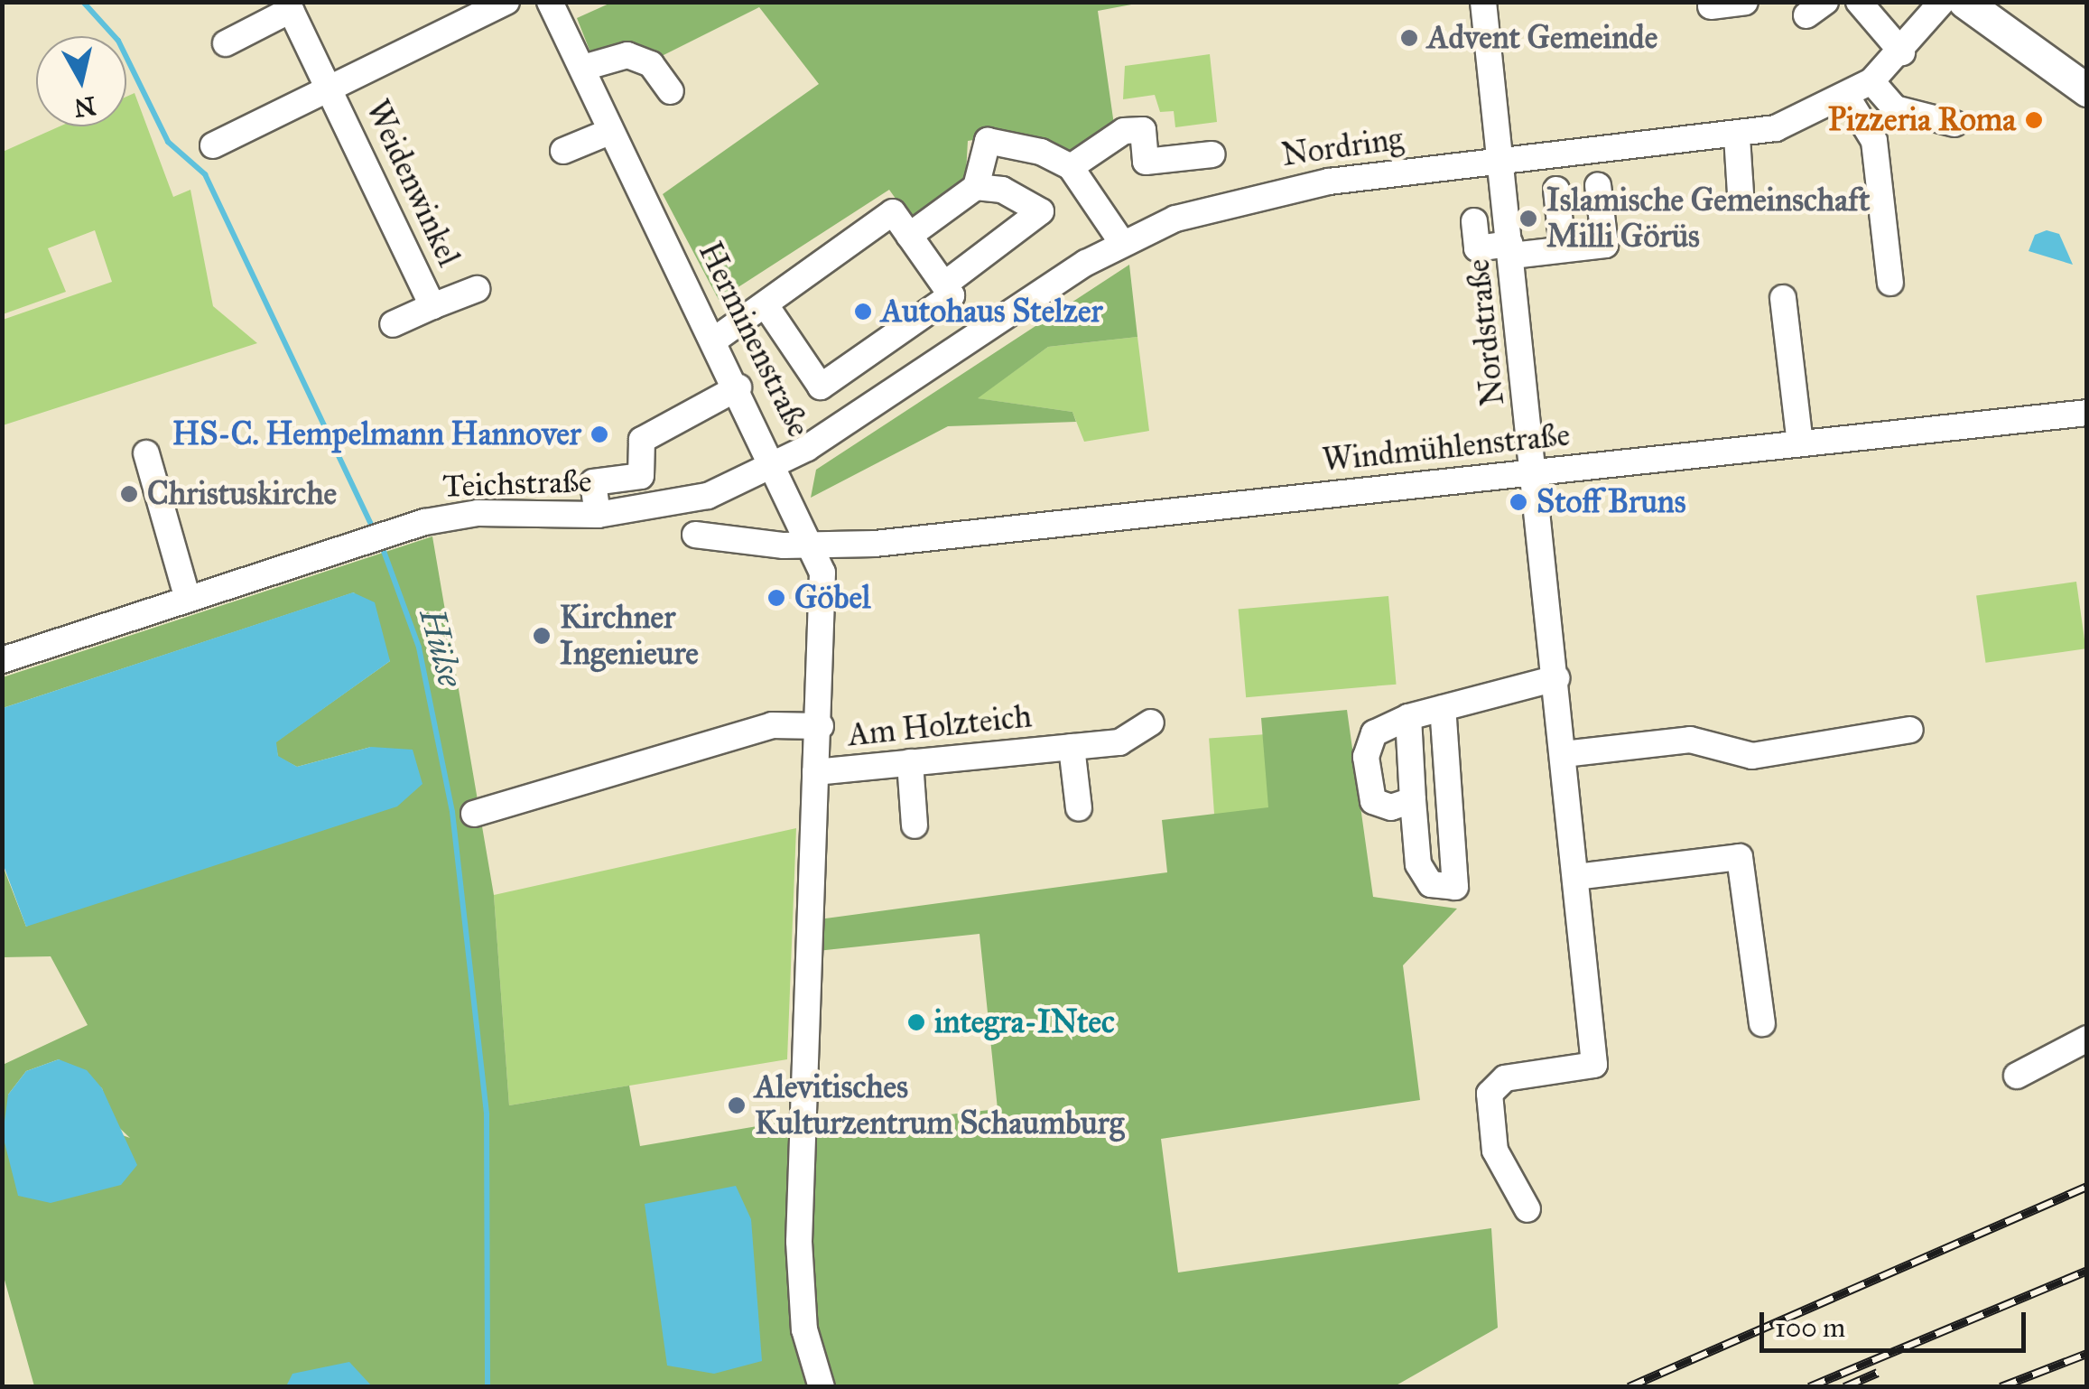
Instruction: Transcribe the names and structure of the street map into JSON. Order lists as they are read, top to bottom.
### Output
{
  "streets": {
    "street": [
      "Nordring",
      "Weidenwinkel",
      "Nordstraße",
      "Herminenstraße",
      "Windmühlenstraße",
      "Teichstraße",
      "Am Holzteich"
    ]
  },
  "crossings": [
    ["Nordring", "Nordstraße"],
    ["Nordring", "Herminenstraße"],
    ["Nordring", "Teichstraße"],
    ["Nordstraße", "Windmühlenstraße"],
    ["Herminenstraße", "Windmühlenstraße"],
    ["Herminenstraße", "Teichstraße"],
    ["Herminenstraße", "Am Holzteich"]
  ],
  "water": ["Hülse"],
  "places": [
    "Advent Gemeinde",
    "Pizzeria Roma",
    "Islamische Gemeinschaft Milli Görüs",
    "Autohaus Stelzer",
    "HS-C. Hempelmann Hannover",
    "Christuskirche",
    "Stoff Bruns",
    "Göbel",
    "Kirchner Ingenieure",
    "integra-INtec",
    "Alevitisches Kulturzentrum Schaumburg"
  ],
  "scale_bar": "100 m",
  "north": "bottom"
}
